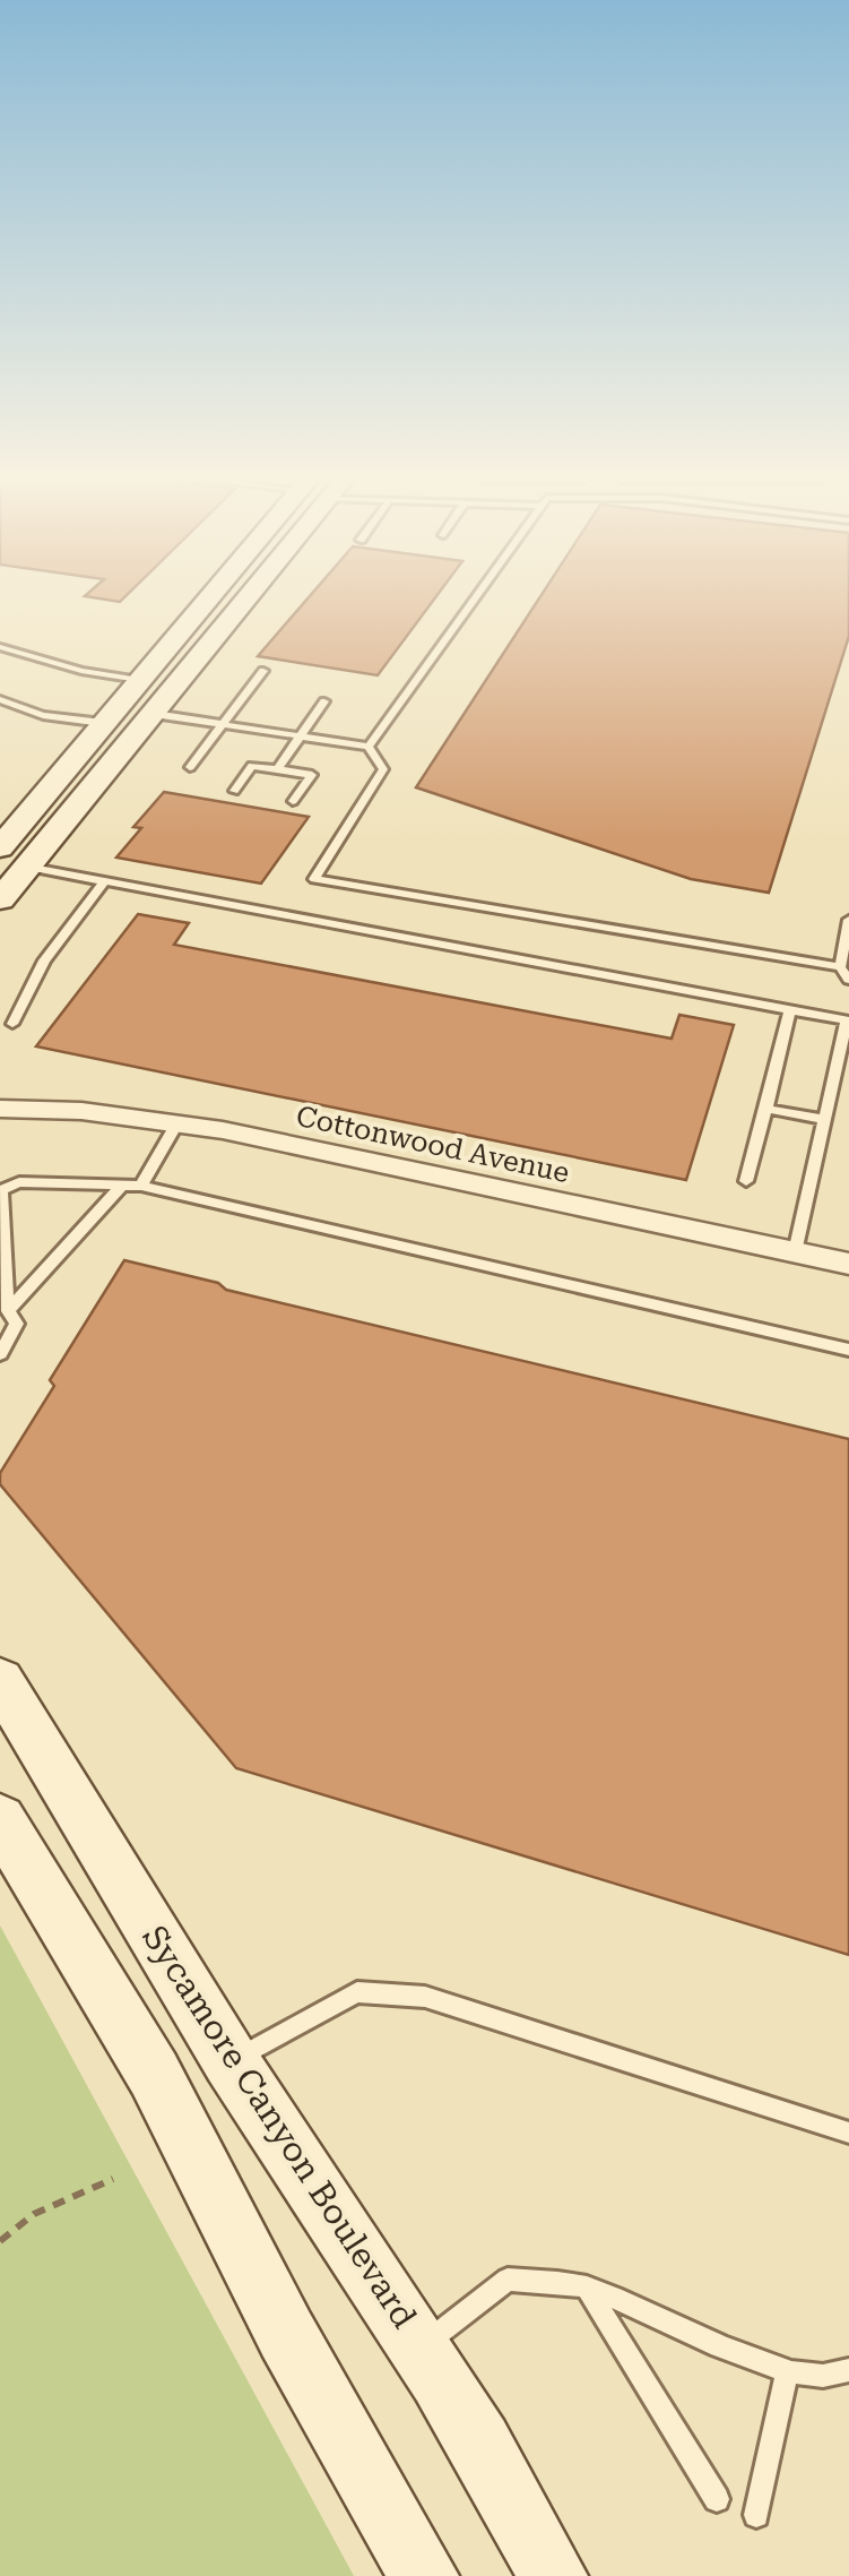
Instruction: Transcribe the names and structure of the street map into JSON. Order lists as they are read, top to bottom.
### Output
{
  "streets": {
    "main road": ["Sycamore Canyon Boulevard"],
    "street": ["Cottonwood Avenue"]
  }
}
